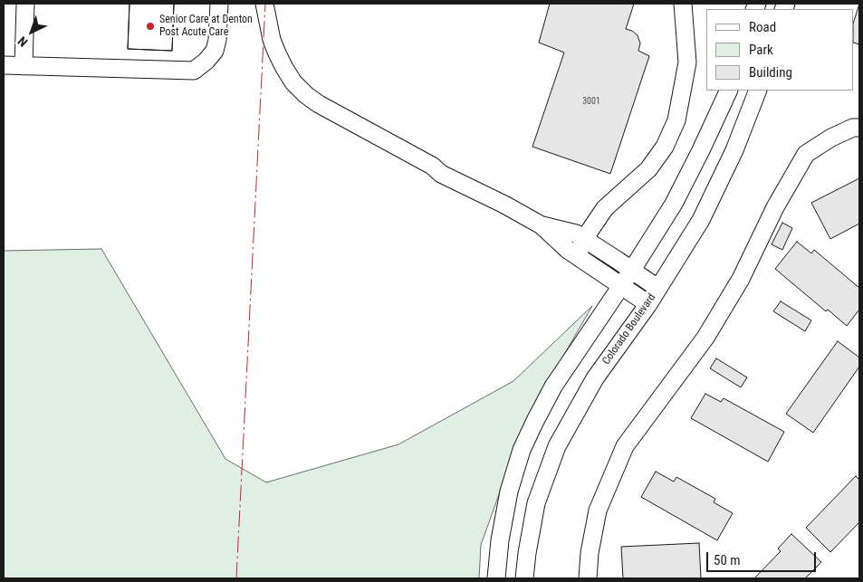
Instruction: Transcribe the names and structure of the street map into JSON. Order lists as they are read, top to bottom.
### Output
{
  "streets": {
    "street": ["Colorado Boulevard"]
  },
  "places": ["Senior Care at Denton Post Acute Care"],
  "house_numbers": ["3001"],
  "legend": ["Road", "Park", "Building"],
  "scale_bar": "50 m",
  "north": "bottom left"
}
